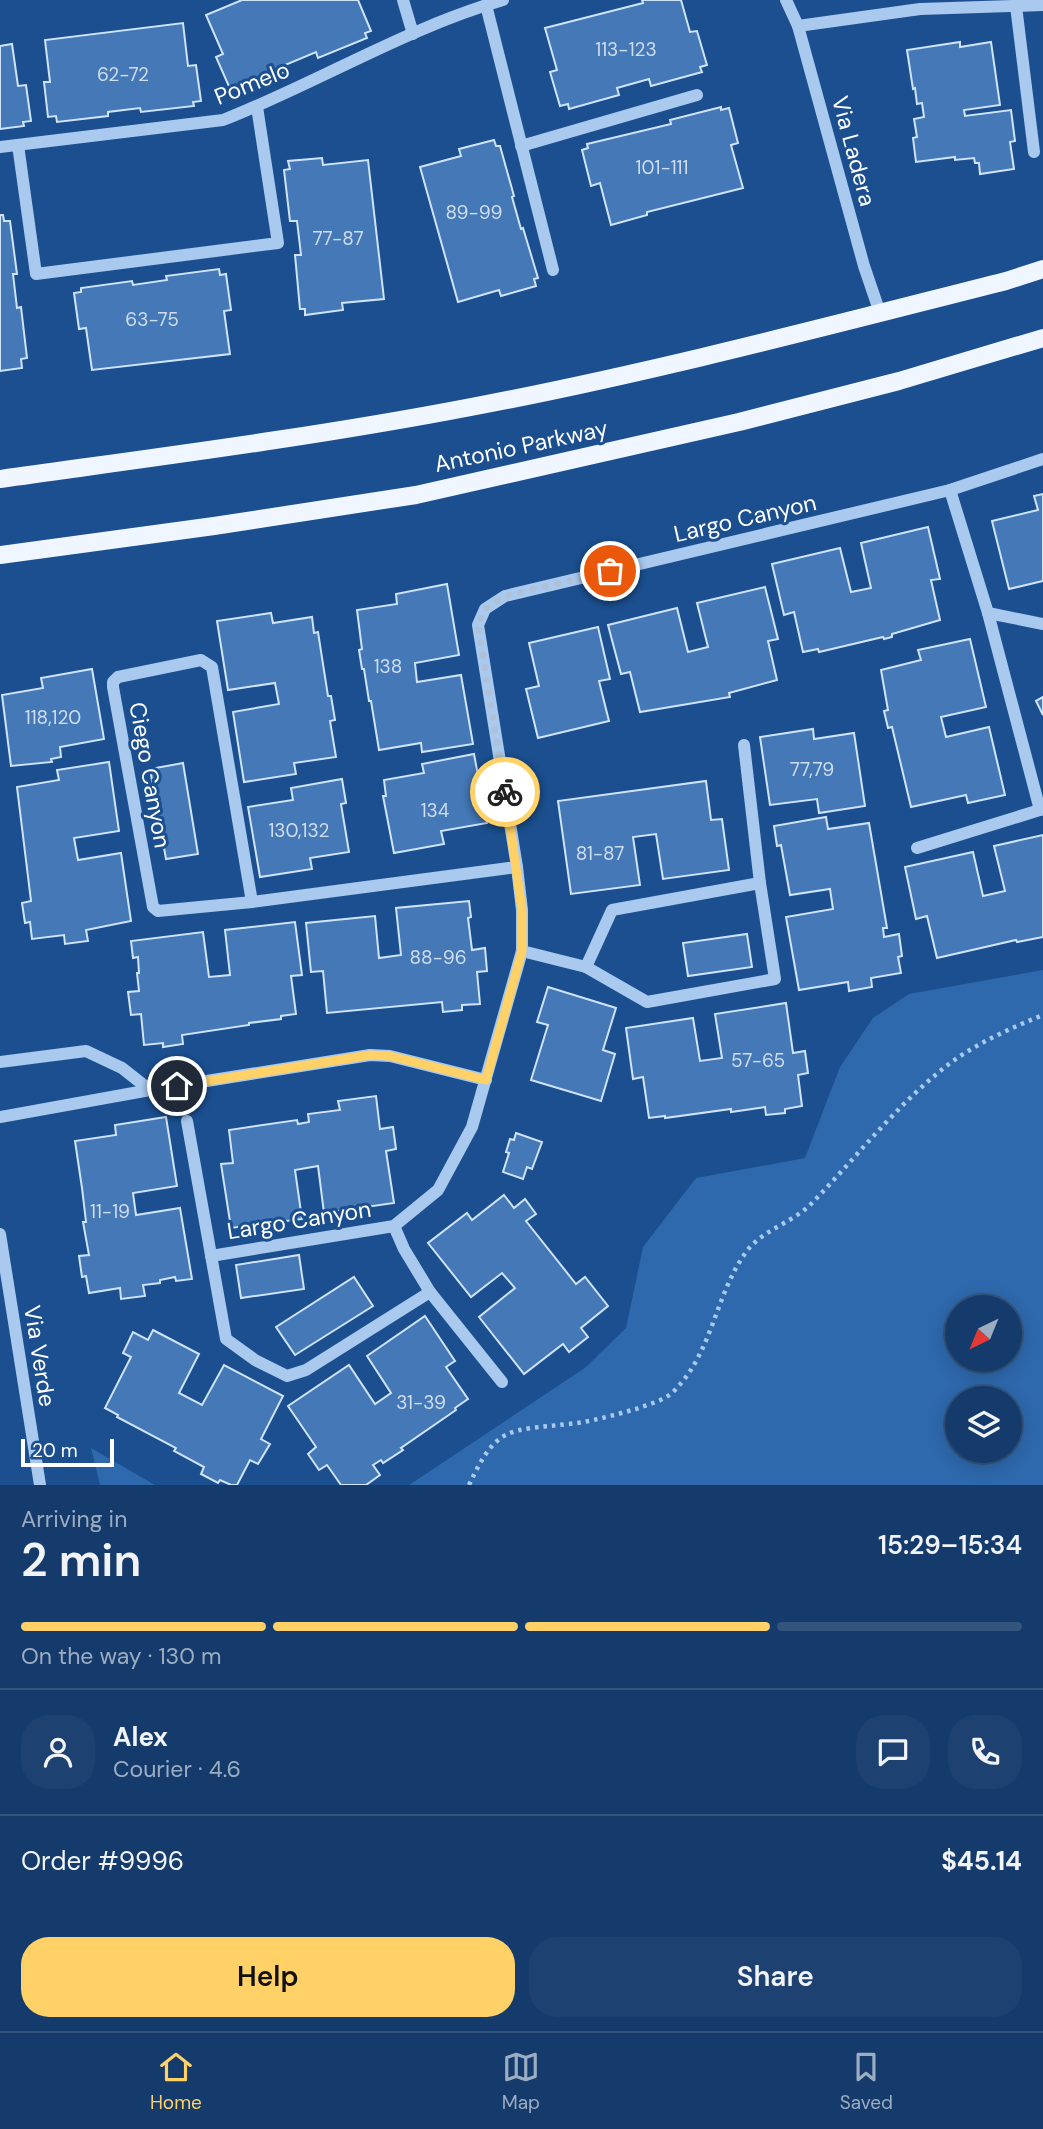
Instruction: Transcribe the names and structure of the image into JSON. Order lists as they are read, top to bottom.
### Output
{
  "streets": {
    "main road": ["Antonio Parkway"],
    "street": [
      "Pomelo",
      "Via Ladera",
      "Largo Canyon",
      "Ciego Canyon",
      "Via Verde"
    ]
  },
  "crossings": [
    ["Largo Canyon", "Ciego Canyon"]
  ],
  "house_numbers": [
    "113-123",
    "62-72",
    "101-111",
    "89-99",
    "77-87",
    "63-75",
    "138",
    "118,120",
    "77,79",
    "134",
    "130,132",
    "81-87",
    "88-96",
    "57-65",
    "11-19",
    "31-39"
  ],
  "scale_bar": "20 m",
  "north": "bottom left",
  "page": {
    "scale": "20 m",
    "heading": ["2 min", "Arriving in", "15:29–15:34"],
    "panel": [
      "Alex",
      "Courier · 4.6",
      "Order #9996",
      "$45.14"
    ],
    "bar": "On the way · 130 m",
    "buttons": ["Help", "Share"],
    "tabs": ["Home", "Map", "Saved"]
  }
}
